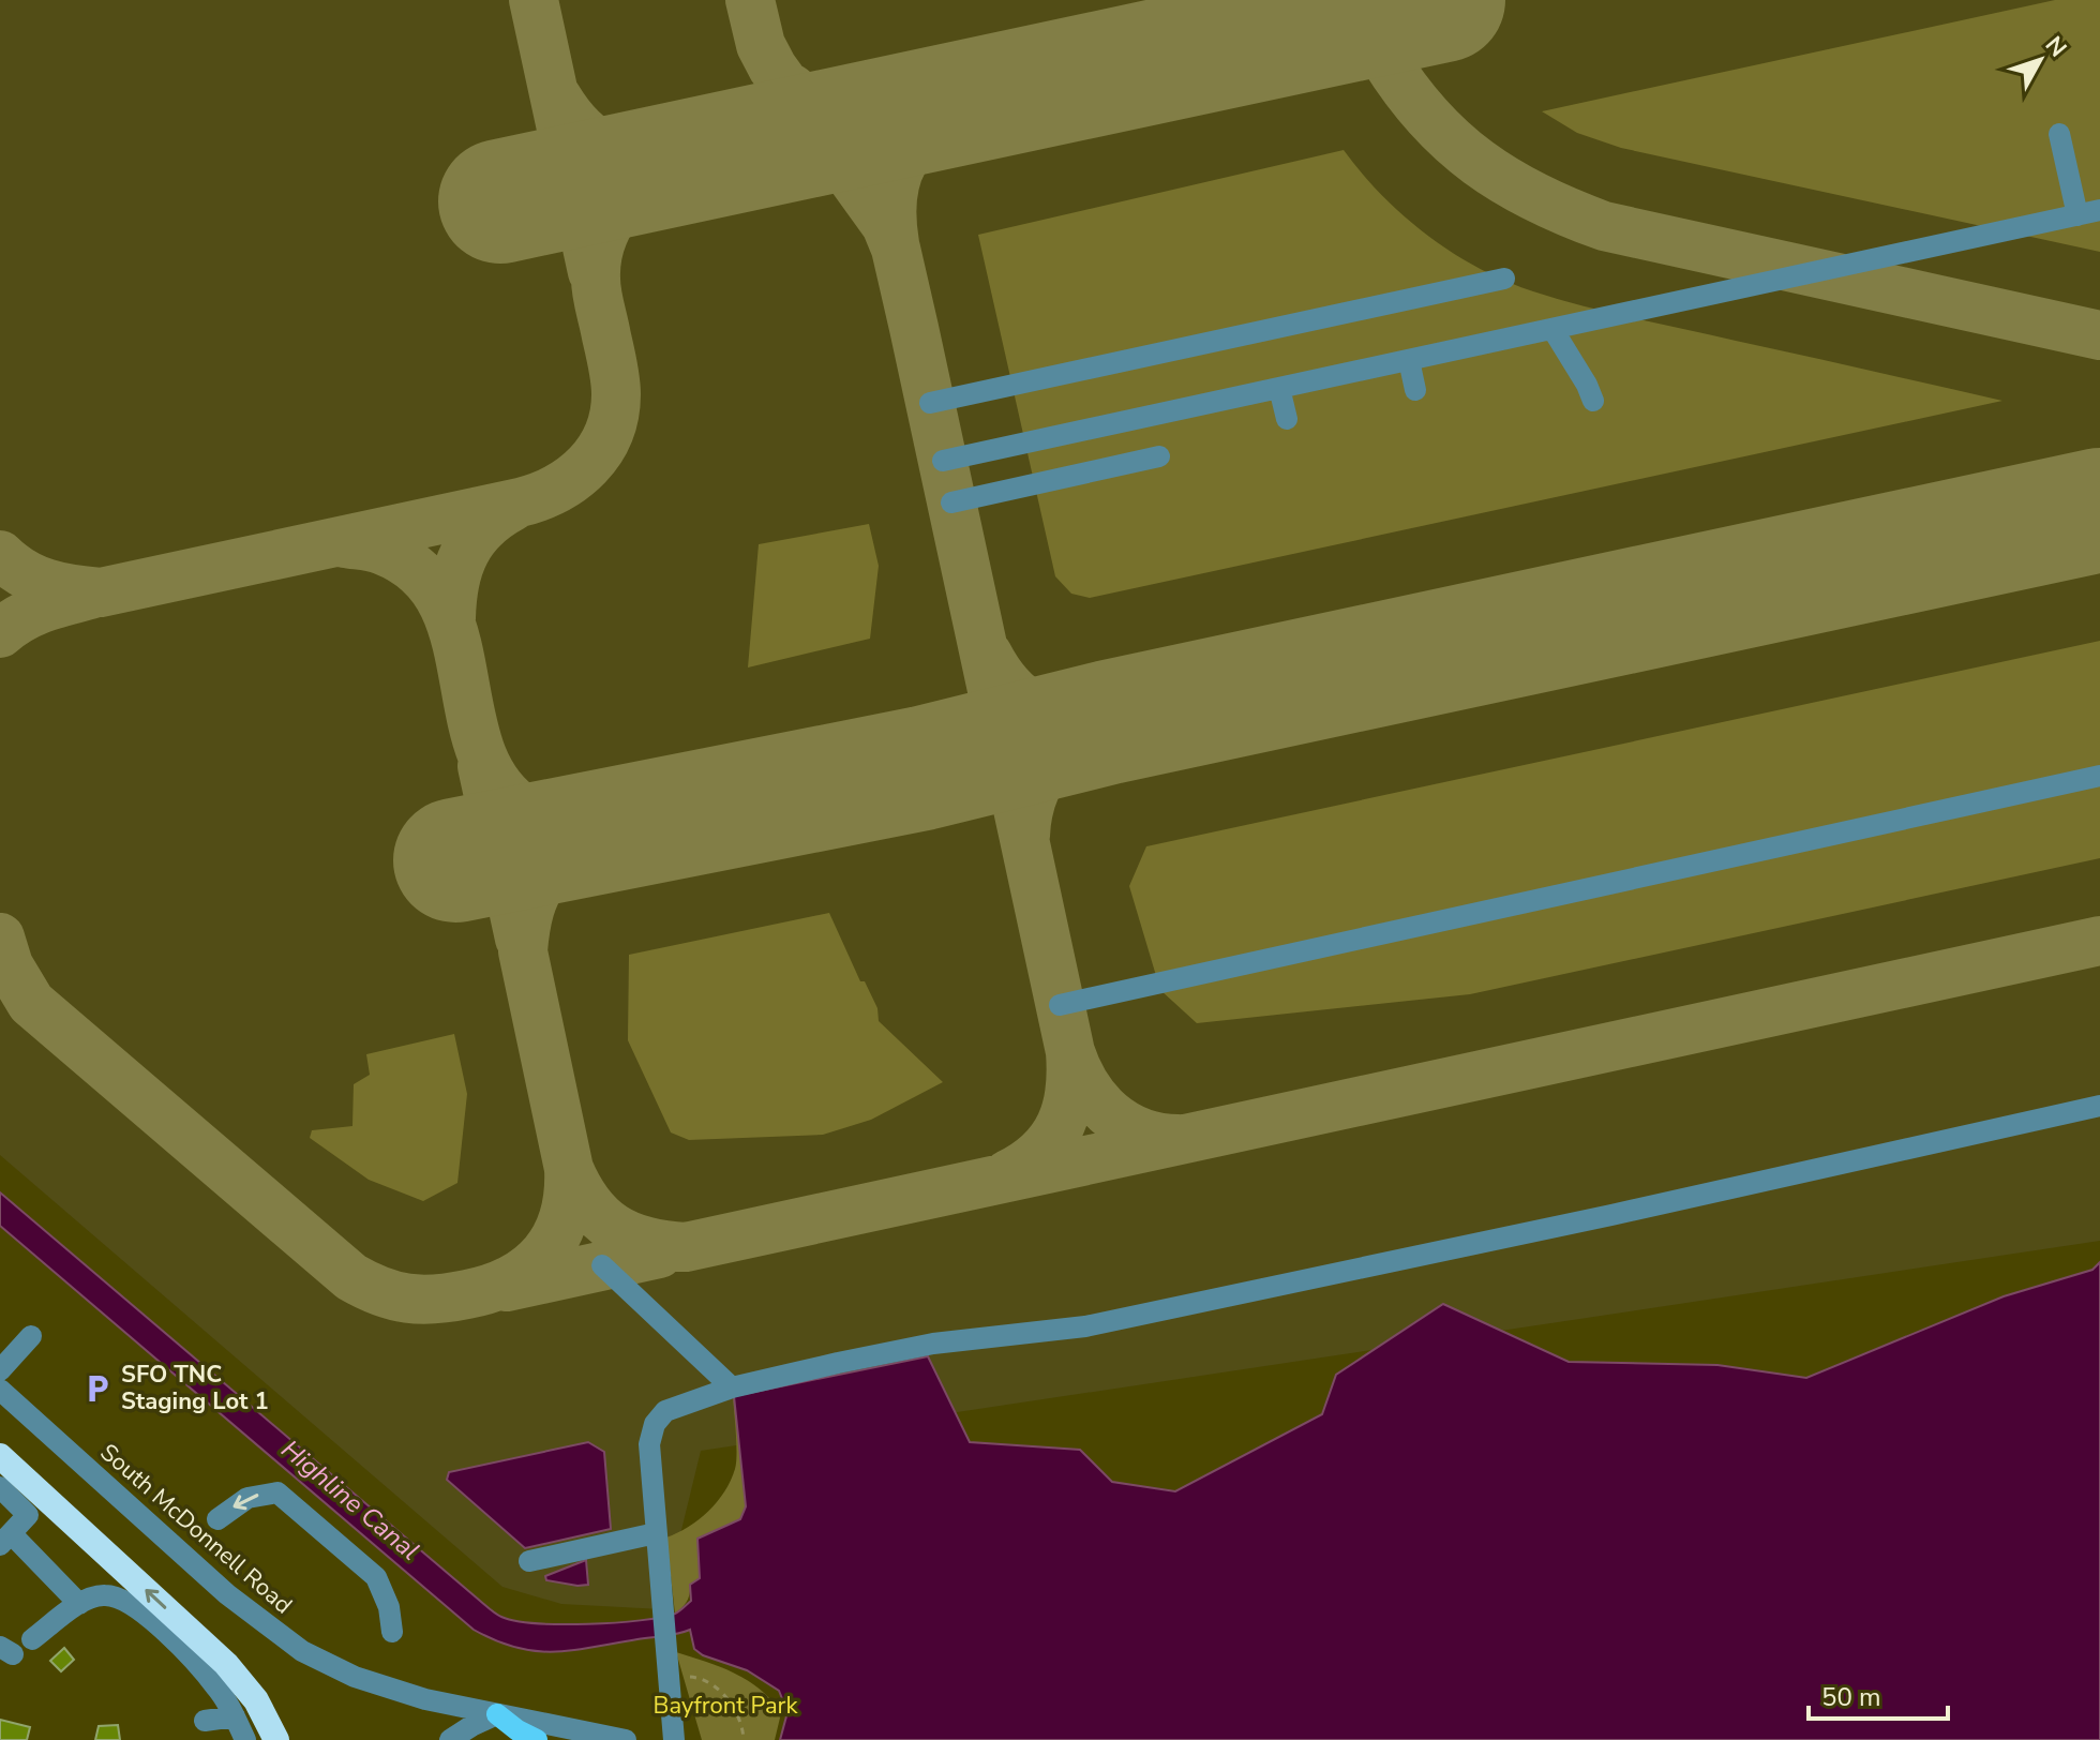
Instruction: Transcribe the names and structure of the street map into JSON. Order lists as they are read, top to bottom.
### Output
{
  "streets": {
    "street": ["South McDonnell Road"]
  },
  "water": ["Highline Canal"],
  "parks": ["Bayfront Park"],
  "places": {
    "parking": ["SFO TNC Staging Lot 1"]
  },
  "scale_bar": "50 m",
  "north": "top right"
}
